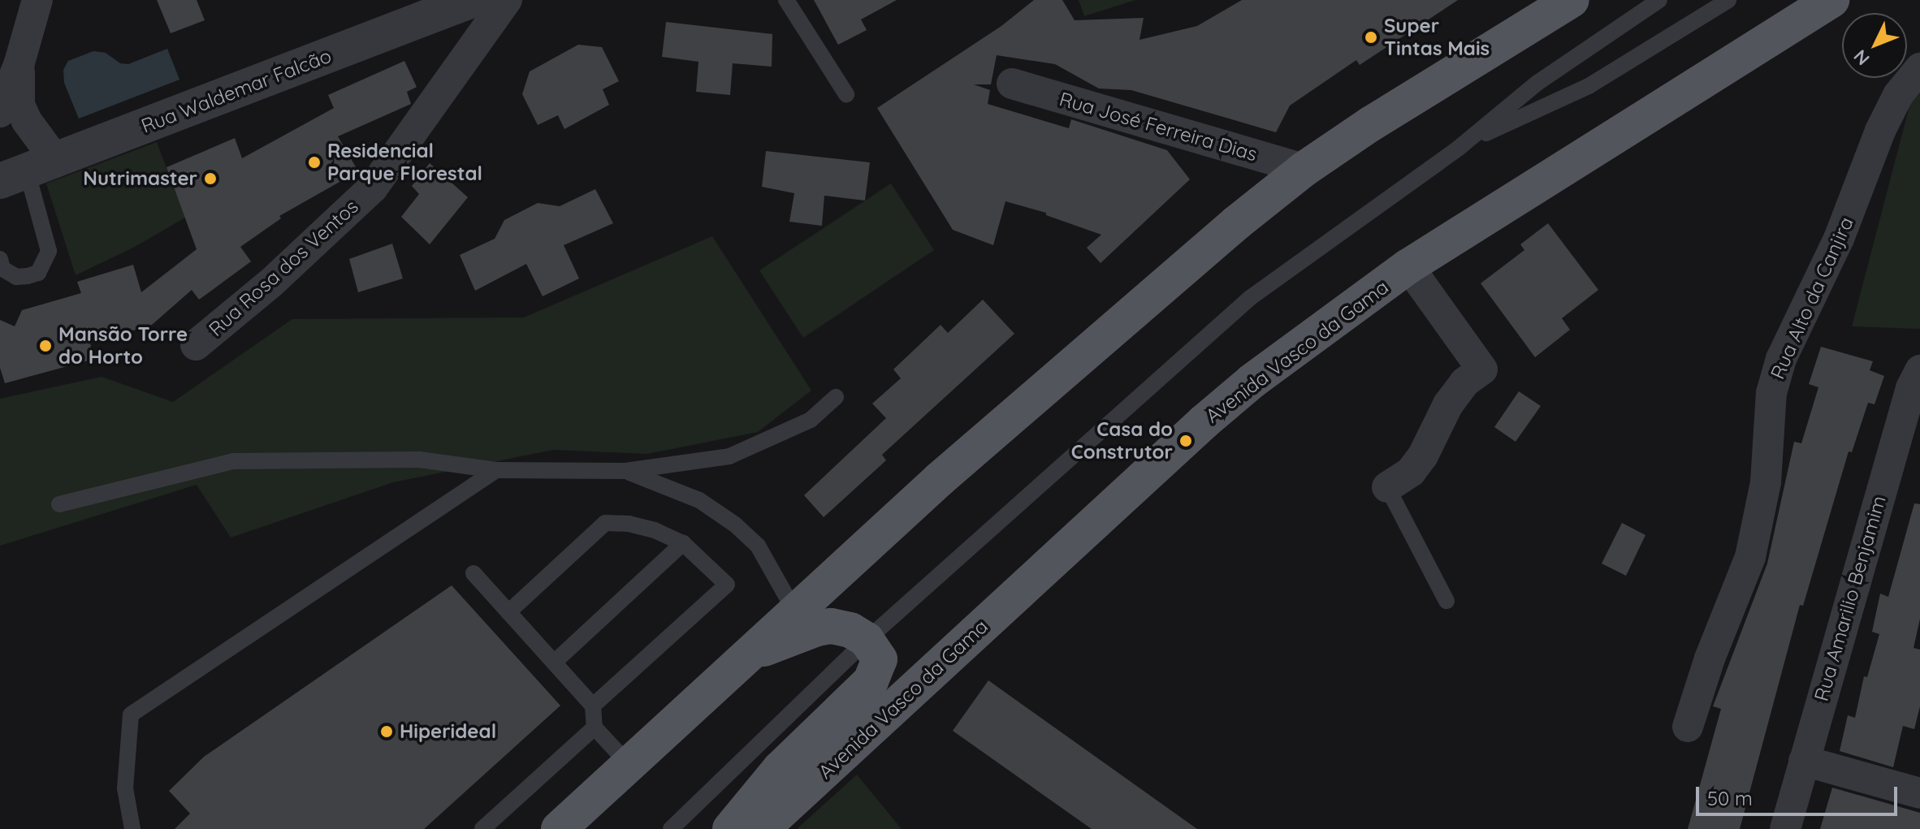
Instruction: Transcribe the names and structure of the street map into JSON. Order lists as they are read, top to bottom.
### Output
{
  "streets": {
    "main road": ["Avenida Vasco da Gama"],
    "street": [
      "Rua Waldemar Falcão",
      "Rua José Ferreira Dias",
      "Rua Rosa dos Ventos",
      "Rua Alto da Canjira",
      "Rua Amarilio Benjamim"
    ]
  },
  "places": [
    "Super Tintas Mais",
    "Residencial Parque Florestal",
    "Nutrimaster",
    "Mansão Torre do Horto",
    "Casa do Construtor",
    "Hiperideal"
  ],
  "scale_bar": "50 m",
  "north": "bottom left"
}
